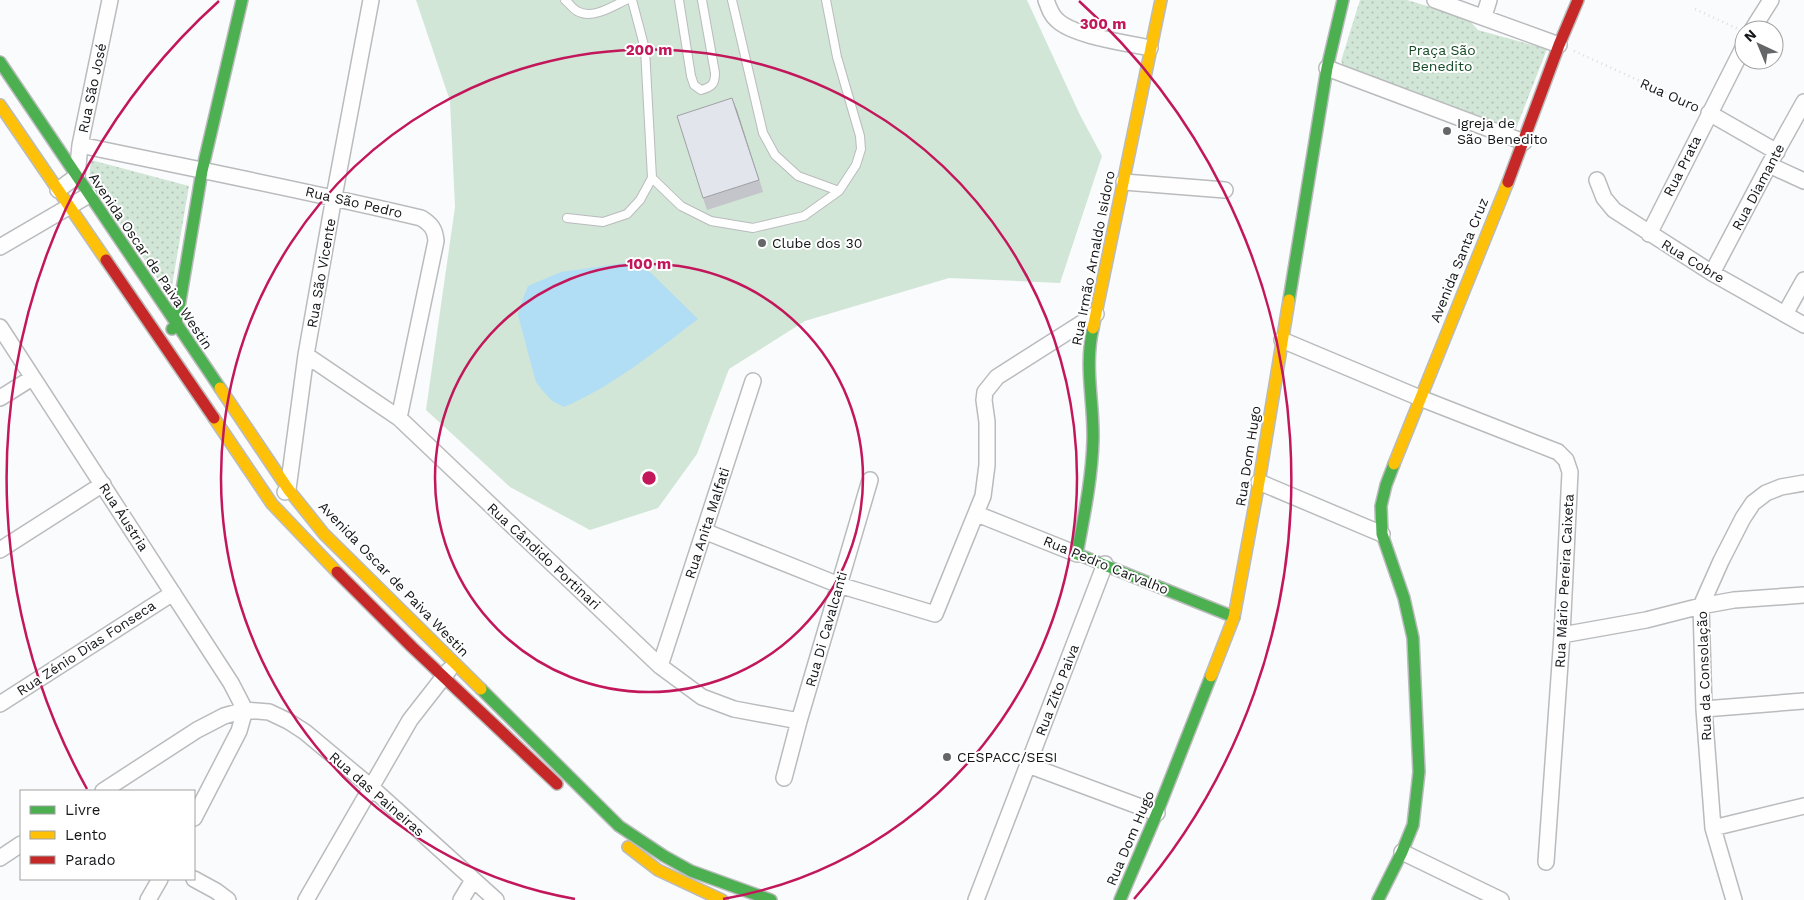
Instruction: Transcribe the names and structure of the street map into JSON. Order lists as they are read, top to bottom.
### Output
{
  "streets": {
    "street": [
      "Rua São José",
      "Rua Ouro",
      "Rua Prata",
      "Rua Diamante",
      "Rua São Pedro",
      "Rua Irmão Arnaldo Isidoro",
      "Avenida Santa Cruz",
      "Avenida Oscar de Paiva Westin",
      "Rua Cobre",
      "Rua São Vicente",
      "Rua Dom Hugo",
      "Rua Áustria",
      "Rua Anita Malfati",
      "Rua Cândido Portinari",
      "Rua Pedro Carvalho",
      "Rua Mário Pereira Caixeta",
      "Rua Di Cavalcanti",
      "Rua Zénio Dias Fonseca",
      "Rua da Consolação",
      "Rua Zito Paiva",
      "Rua das Paineiras"
    ]
  },
  "crossings": [
    ["Rua São José", "Rua São Pedro"],
    ["Rua São José", "Avenida Oscar de Paiva Westin"],
    ["Rua Ouro", "Rua Prata"],
    ["Rua Ouro", "Rua Diamante"],
    ["Rua Ouro", "Avenida Santa Cruz"],
    ["Rua Prata", "Rua Cobre"],
    ["Rua Diamante", "Rua Cobre"],
    ["Rua São Pedro", "Rua São Vicente"],
    ["Rua São Pedro", "Rua Cândido Portinari"],
    ["Rua Irmão Arnaldo Isidoro", "Rua Pedro Carvalho"],
    ["Avenida Santa Cruz", "Rua Mário Pereira Caixeta"],
    ["Avenida Oscar de Paiva Westin", "Rua São Vicente"],
    ["Rua São Vicente", "Rua Cândido Portinari"],
    ["Rua Dom Hugo", "Rua Pedro Carvalho"],
    ["Rua Dom Hugo", "Rua Mário Pereira Caixeta"],
    ["Rua Áustria", "Rua Zénio Dias Fonseca"],
    ["Rua Áustria", "Rua das Paineiras"],
    ["Rua Anita Malfati", "Rua Cândido Portinari"],
    ["Rua Cândido Portinari", "Rua Di Cavalcanti"],
    ["Rua Pedro Carvalho", "Rua Zito Paiva"]
  ],
  "parks": ["Praça São Benedito"],
  "places": ["Igreja de São Benedito", "Clube dos 30", "CESPACC/SESI"],
  "legend": ["Livre", "Lento", "Parado"],
  "north": "top left",
  "rings": ["300 m", "200 m", "100 m"]
}
